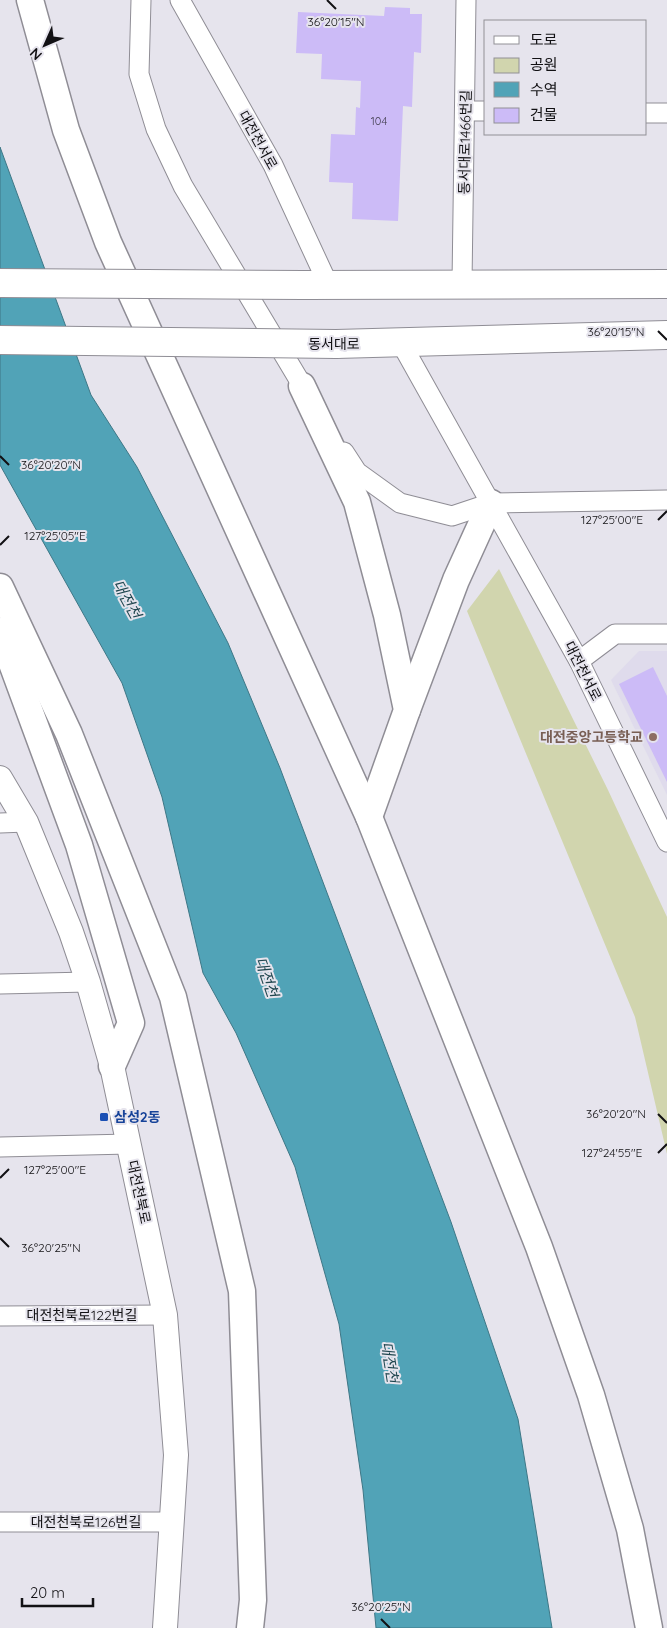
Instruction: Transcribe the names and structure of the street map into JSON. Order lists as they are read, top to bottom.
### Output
{
  "streets": {
    "main road": ["동서대로"],
    "street": [
      "대전천서로",
      "동서대로1466번길",
      "대전천북로",
      "대전천북로122번길",
      "대전천북로126번길"
    ]
  },
  "crossings": [
    ["대전천서로", "동서대로"],
    ["대전천북로", "대전천북로122번길"],
    ["대전천북로", "대전천북로126번길"]
  ],
  "water": ["대전천"],
  "places": {
    "other": ["대전중앙고등학교"],
    "transit": ["삼성2동"]
  },
  "house_numbers": ["104"],
  "legend": [
    "도로",
    "공원",
    "수역",
    "건물"
  ],
  "scale_bar": "20 m",
  "north": "bottom left",
  "coordinates": [
    "36°20'15\"N",
    "36°20'20\"N",
    "127°25'00\"E",
    "127°25'05\"E",
    "127°24'55\"E",
    "36°20'25\"N"
  ]
}
